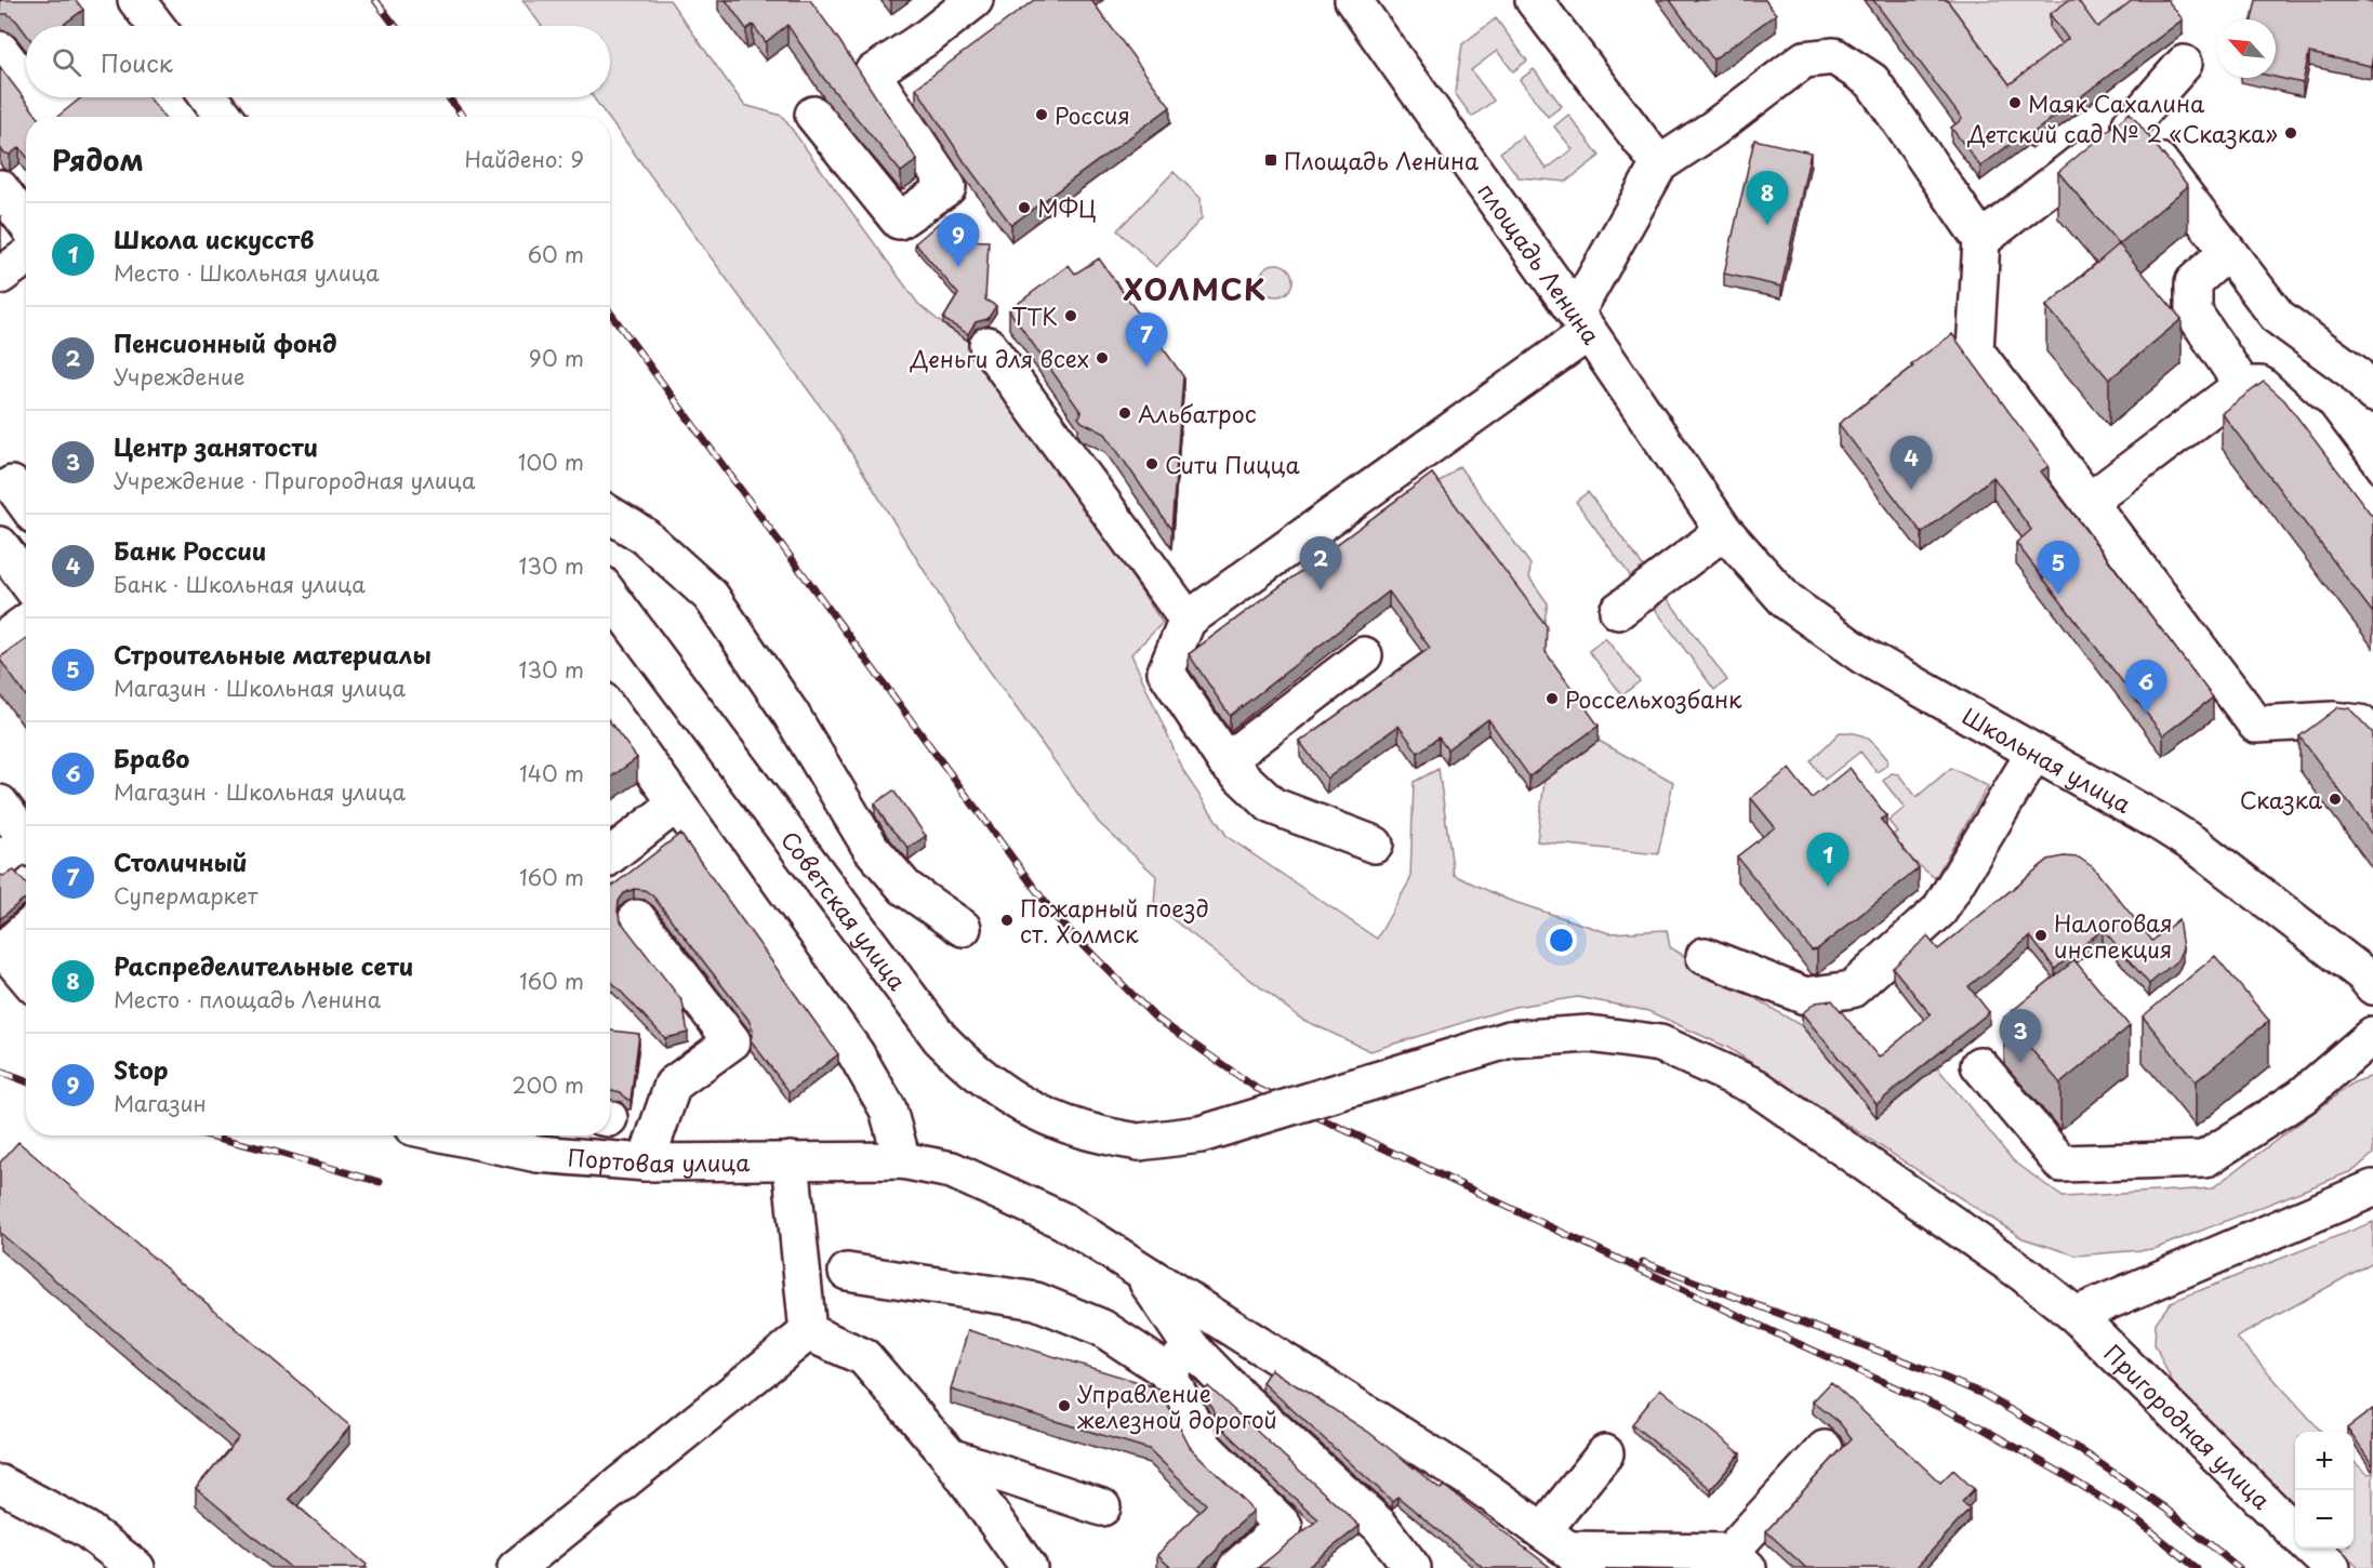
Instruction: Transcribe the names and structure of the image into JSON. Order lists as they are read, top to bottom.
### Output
{
  "streets": {
    "main road": [
      "площадь Ленина",
      "Школьная улица",
      "Советская улица",
      "Портовая улица",
      "Пригородная улица"
    ]
  },
  "crossings": [
    ["площадь Ленина", "Школьная улица"],
    ["Советская улица", "Пригородная улица"]
  ],
  "districts": ["ХОЛМСК"],
  "places": {
    "other": [
      "Маяк Сахалина",
      "Россия",
      "Детский сад № 2 «Сказка»",
      "МФЦ",
      "ТТК",
      "Деньги для всех",
      "Альбатрос",
      "Сити Пицца",
      "Россельхозбанк",
      "Сказка",
      "Пожарный поезд ст. Холмск",
      "Налоговая инспекция",
      "Управление железной дорогой"
    ],
    "transit": ["Площадь Ленина"]
  },
  "north": "top left",
  "page": {
    "search": "Поиск",
    "heading": ["Рядом", "Найдено: 9"],
    "pins": [
      "8",
      "9",
      "7",
      "4",
      "2",
      "5",
      "6",
      "1",
      "3"
    ],
    "list": [
      {
        "mark": "1",
        "name": "Школа искусств",
        "note": "Место · Школьная улица",
        "value": "60 m"
      },
      {
        "mark": "2",
        "name": "Пенсионный фонд",
        "note": "Учреждение",
        "value": "90 m"
      },
      {
        "mark": "3",
        "name": "Центр занятости",
        "note": "Учреждение · Пригородная улица",
        "value": "100 m"
      },
      {
        "mark": "4",
        "name": "Банк России",
        "note": "Банк · Школьная улица",
        "value": "130 m"
      },
      {
        "mark": "5",
        "name": "Строительные материалы",
        "note": "Магазин · Школьная улица",
        "value": "130 m"
      },
      {
        "mark": "6",
        "name": "Браво",
        "note": "Магазин · Школьная улица",
        "value": "140 m"
      },
      {
        "mark": "7",
        "name": "Столичный",
        "note": "Супермаркет",
        "value": "160 m"
      },
      {
        "mark": "8",
        "name": "Распределительные сети",
        "note": "Место · площадь Ленина",
        "value": "160 m"
      },
      {
        "mark": "9",
        "name": "Stop",
        "note": "Магазин",
        "value": "200 m"
      }
    ],
    "map_buttons": ["+", "−"]
  }
}
